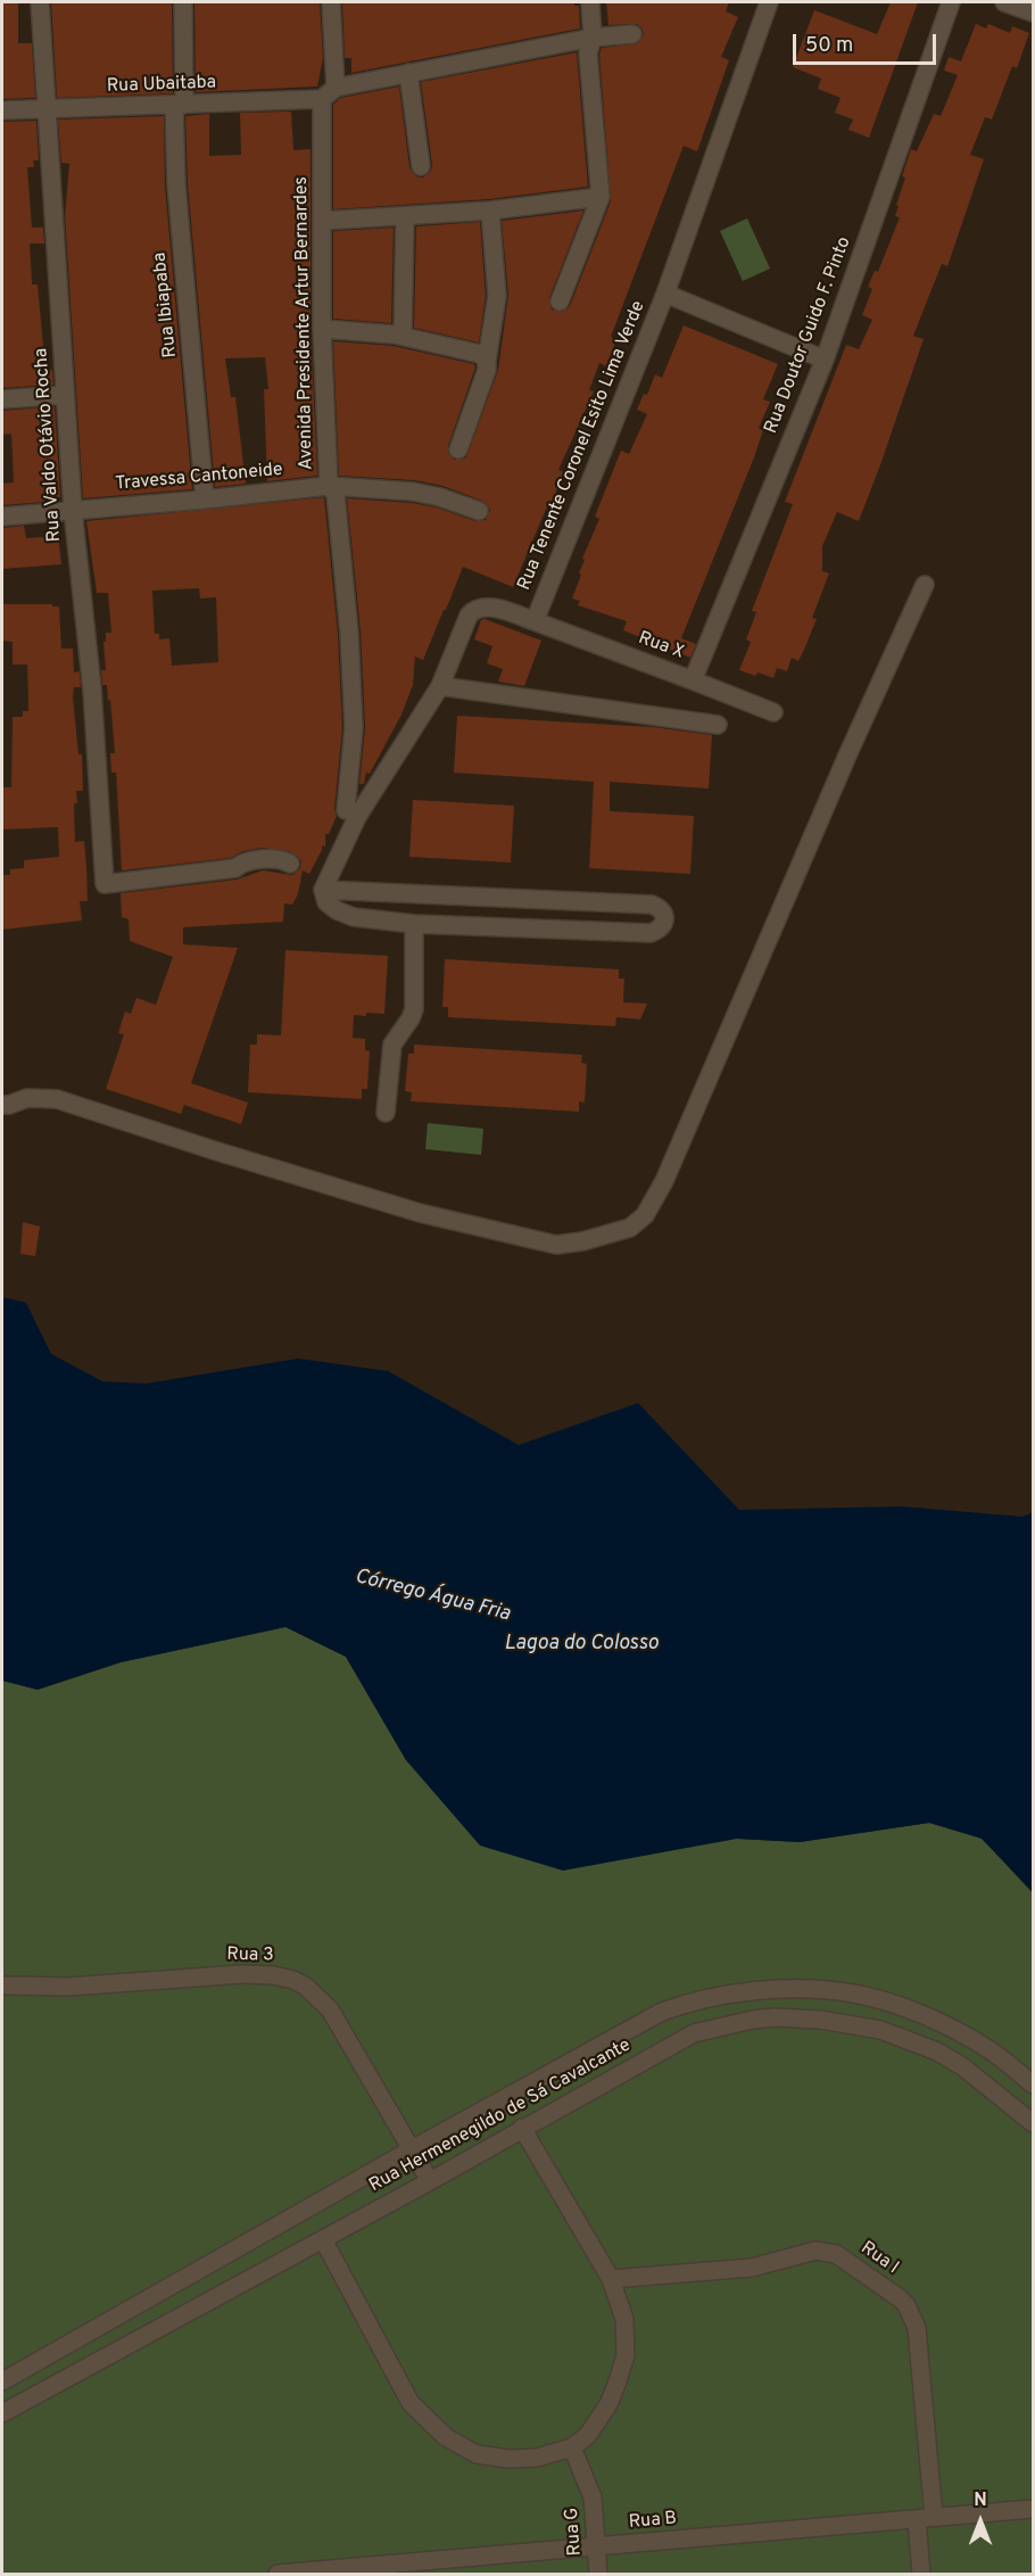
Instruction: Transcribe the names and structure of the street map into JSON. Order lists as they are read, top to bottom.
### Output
{
  "streets": {
    "street": [
      "Rua Ubaitaba",
      "Rua Ibiapaba",
      "Avenida Presidente Artur Bernardes",
      "Rua Doutor Guido F. Pinto",
      "Rua Valdo Otávio Rocha",
      "Rua Tenente Coronel Esito Lima Verde",
      "Travessa Cantoneide",
      "Rua X",
      "Rua 3",
      "Rua Hermenegildo de Sá Cavalcante",
      "Rua I",
      "Rua B",
      "Rua G"
    ]
  },
  "crossings": [
    ["Rua Ubaitaba", "Rua Ibiapaba"],
    ["Rua Ubaitaba", "Avenida Presidente Artur Bernardes"],
    ["Rua Ubaitaba", "Rua Valdo Otávio Rocha"],
    ["Rua Ibiapaba", "Travessa Cantoneide"],
    ["Avenida Presidente Artur Bernardes", "Rua Tenente Coronel Esito Lima Verde"],
    ["Avenida Presidente Artur Bernardes", "Travessa Cantoneide"],
    ["Rua Doutor Guido F. Pinto", "Rua X"],
    ["Rua Valdo Otávio Rocha", "Travessa Cantoneide"],
    ["Rua Tenente Coronel Esito Lima Verde", "Rua X"],
    ["Rua 3", "Rua Hermenegildo de Sá Cavalcante"],
    ["Rua I", "Rua B"],
    ["Rua B", "Rua G"]
  ],
  "water": ["Córrego Água Fria", "Lagoa do Colosso"],
  "scale_bar": "50 m",
  "north": "top"
}
